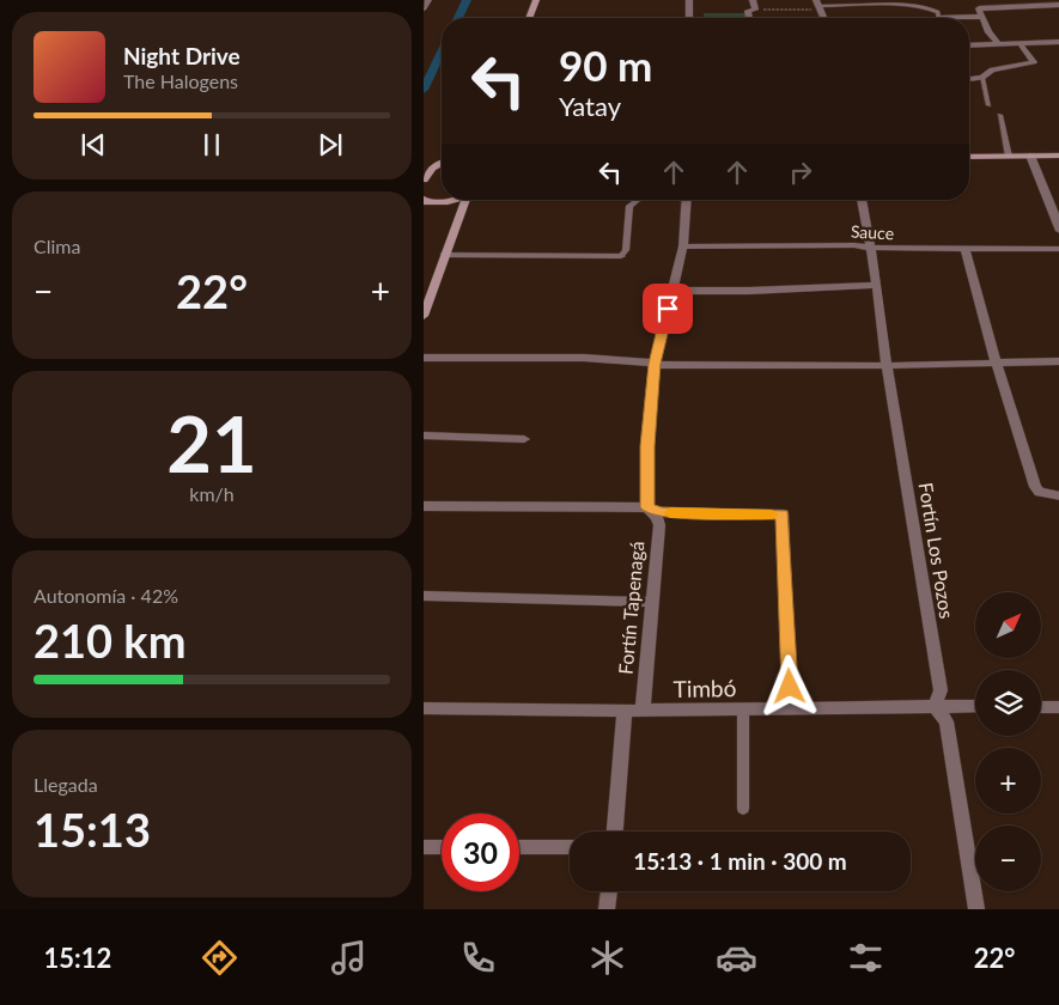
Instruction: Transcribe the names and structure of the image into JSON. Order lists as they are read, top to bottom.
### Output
{
  "streets": {
    "street": [
      "Sauce",
      "Fortín Los Pozos",
      "Fortín Tapenagá",
      "Timbó"
    ]
  },
  "crossings": [
    ["Sauce", "Fortín Los Pozos"],
    ["Sauce", "Fortín Tapenagá"],
    ["Fortín Los Pozos", "Timbó"],
    ["Fortín Tapenagá", "Timbó"]
  ],
  "north": "top right",
  "page": {
    "turn": ["90 m", "Yatay"],
    "song": ["Night Drive", "The Halogens"],
    "tile": [
      "Clima",
      ["21", "km/h"],
      ["Autonomía · 42%", "210 km"],
      ["Llegada", "15:13"]
    ],
    "heat": ["−", "22°", "+"],
    "map_buttons": ["+", "−"],
    "limit": "30",
    "trip": "15:13 · 1 min · 300 m",
    "tabs": ["15:12", "22°"]
  }
}
